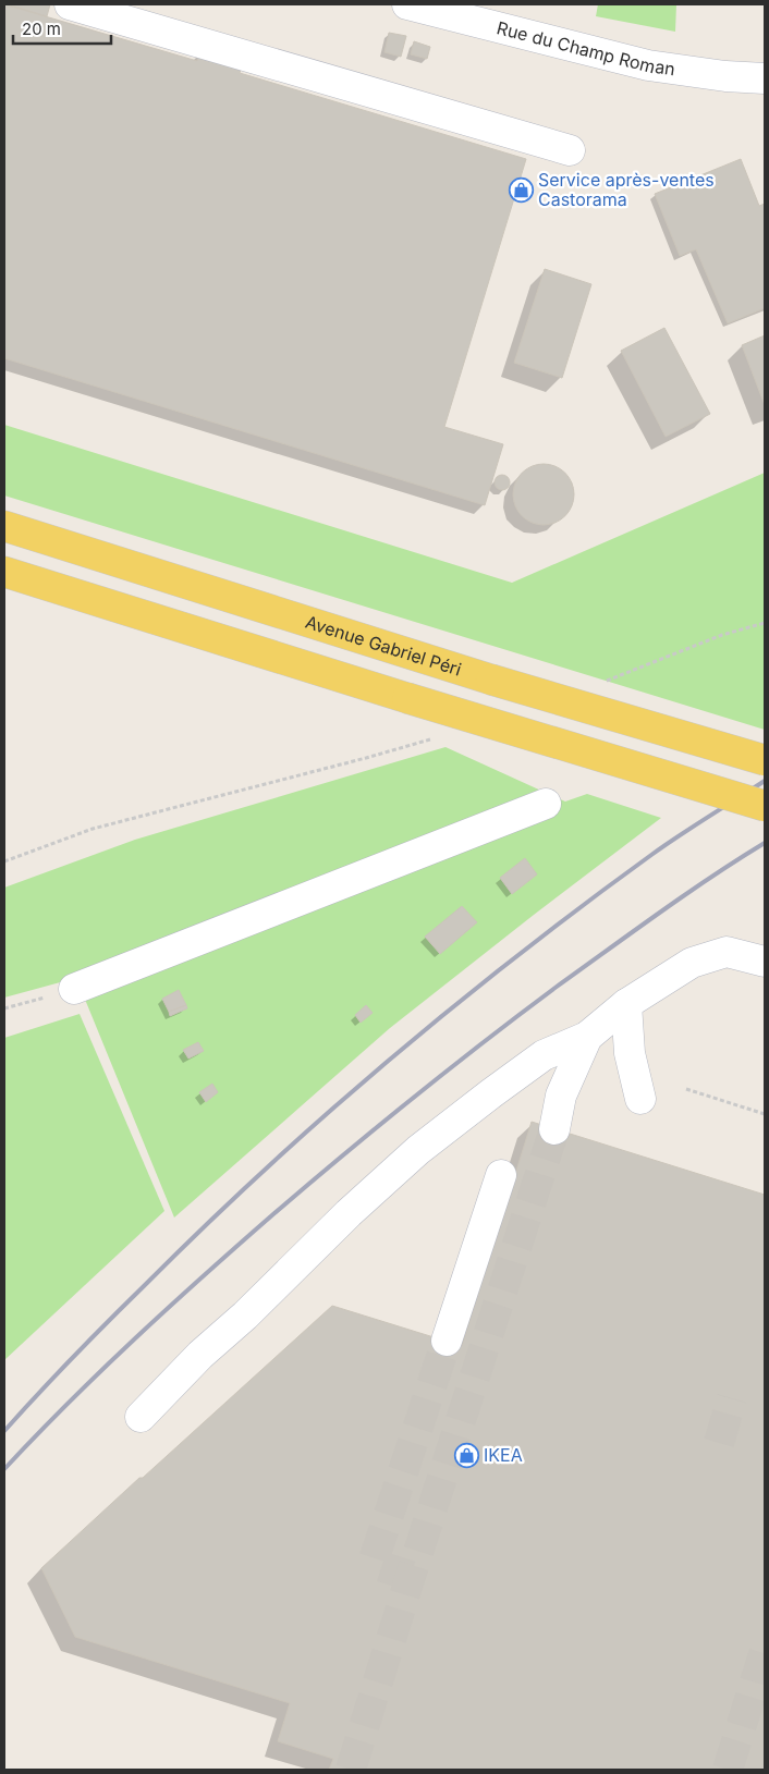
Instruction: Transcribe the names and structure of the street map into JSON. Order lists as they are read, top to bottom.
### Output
{
  "streets": {
    "main road": ["Avenue Gabriel Péri"],
    "street": ["Rue du Champ Roman"]
  },
  "places": {
    "shop": ["Service après-ventes Castorama", "IKEA"]
  },
  "scale_bar": "20 m"
}
